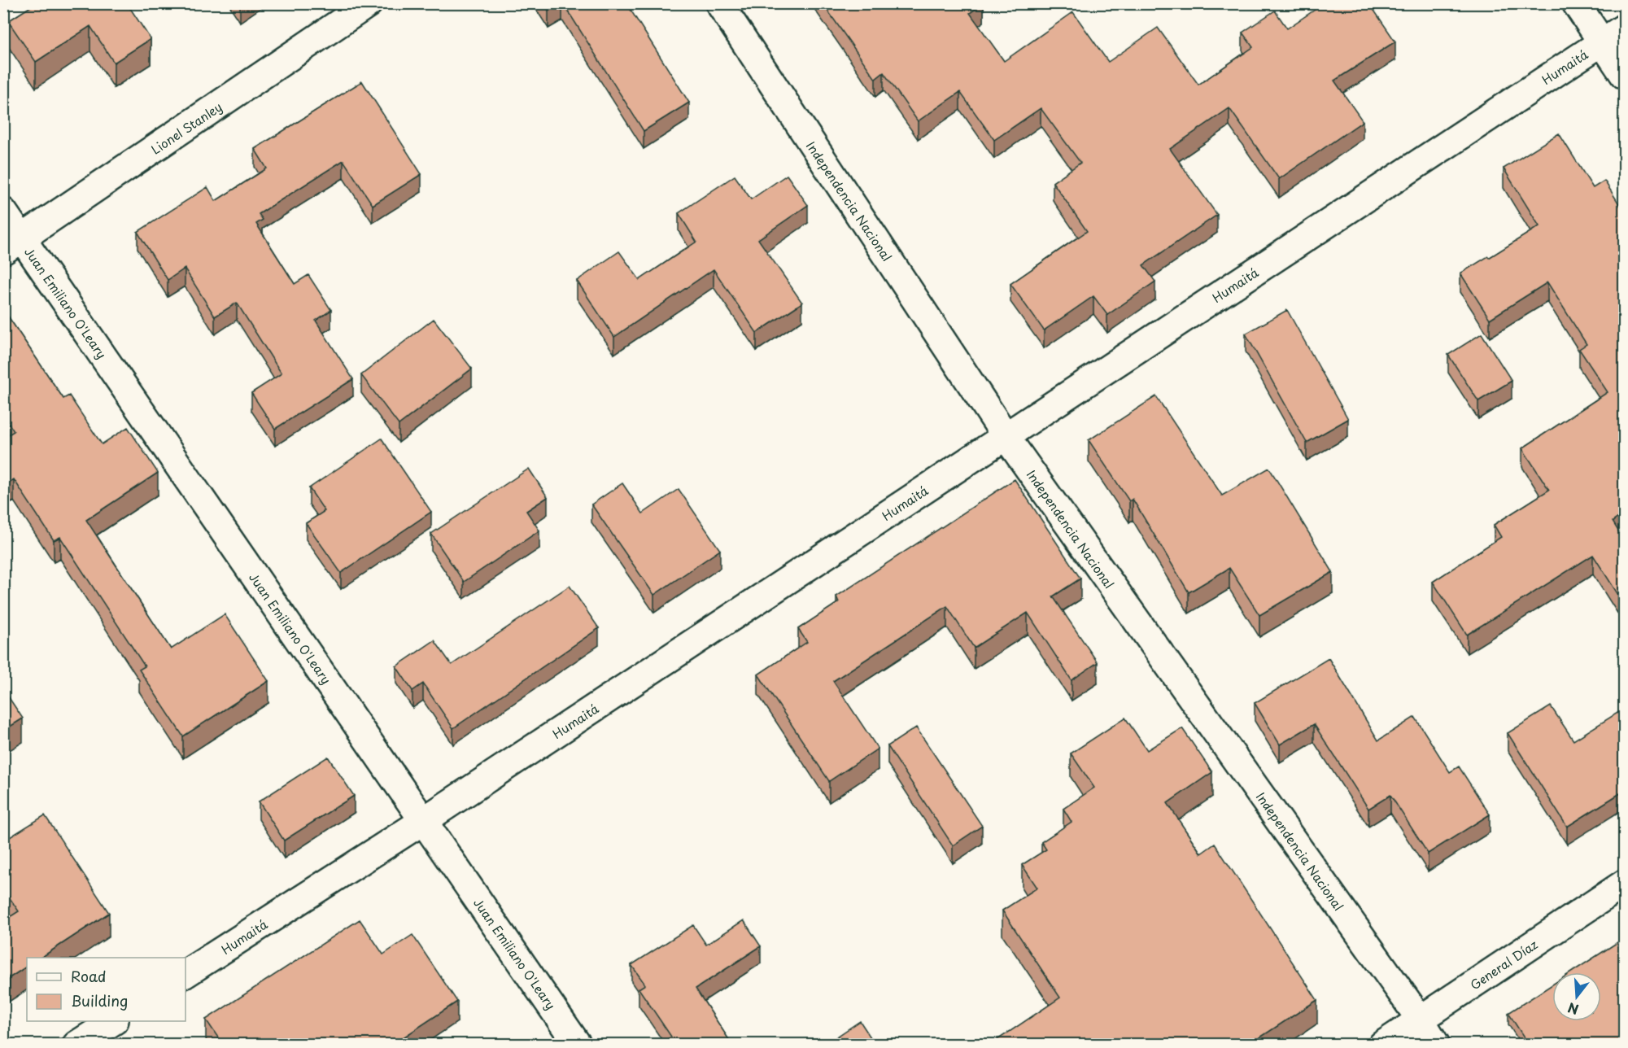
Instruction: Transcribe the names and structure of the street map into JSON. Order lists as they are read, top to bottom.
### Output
{
  "streets": {
    "street": [
      "Humaitá",
      "Lionel Stanley",
      "Independencia Nacional",
      "Juan Emiliano O'Leary",
      "General Díaz"
    ]
  },
  "crossings": [
    ["Humaitá", "Independencia Nacional"],
    ["Humaitá", "Juan Emiliano O'Leary"],
    ["Lionel Stanley", "Juan Emiliano O'Leary"],
    ["Independencia Nacional", "General Díaz"]
  ],
  "legend": ["Road", "Building"],
  "north": "bottom"
}
